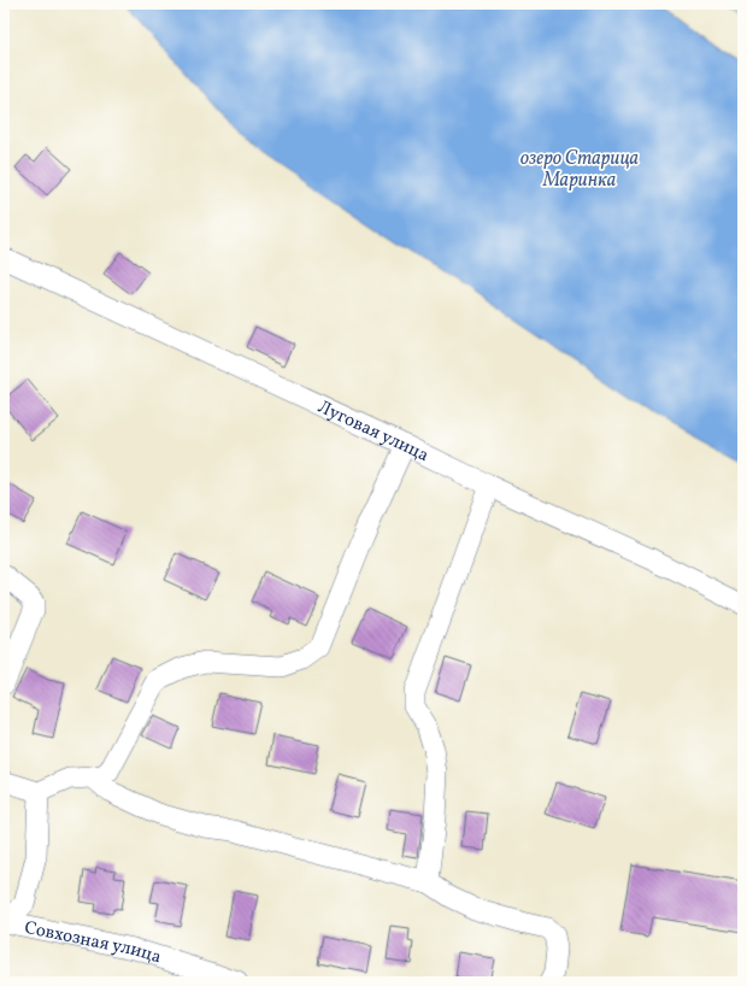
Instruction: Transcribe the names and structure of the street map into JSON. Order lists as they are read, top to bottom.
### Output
{
  "streets": {
    "street": ["Луговая улица", "Совхозная улица"]
  },
  "water": ["озеро Старица Маринка"]
}
